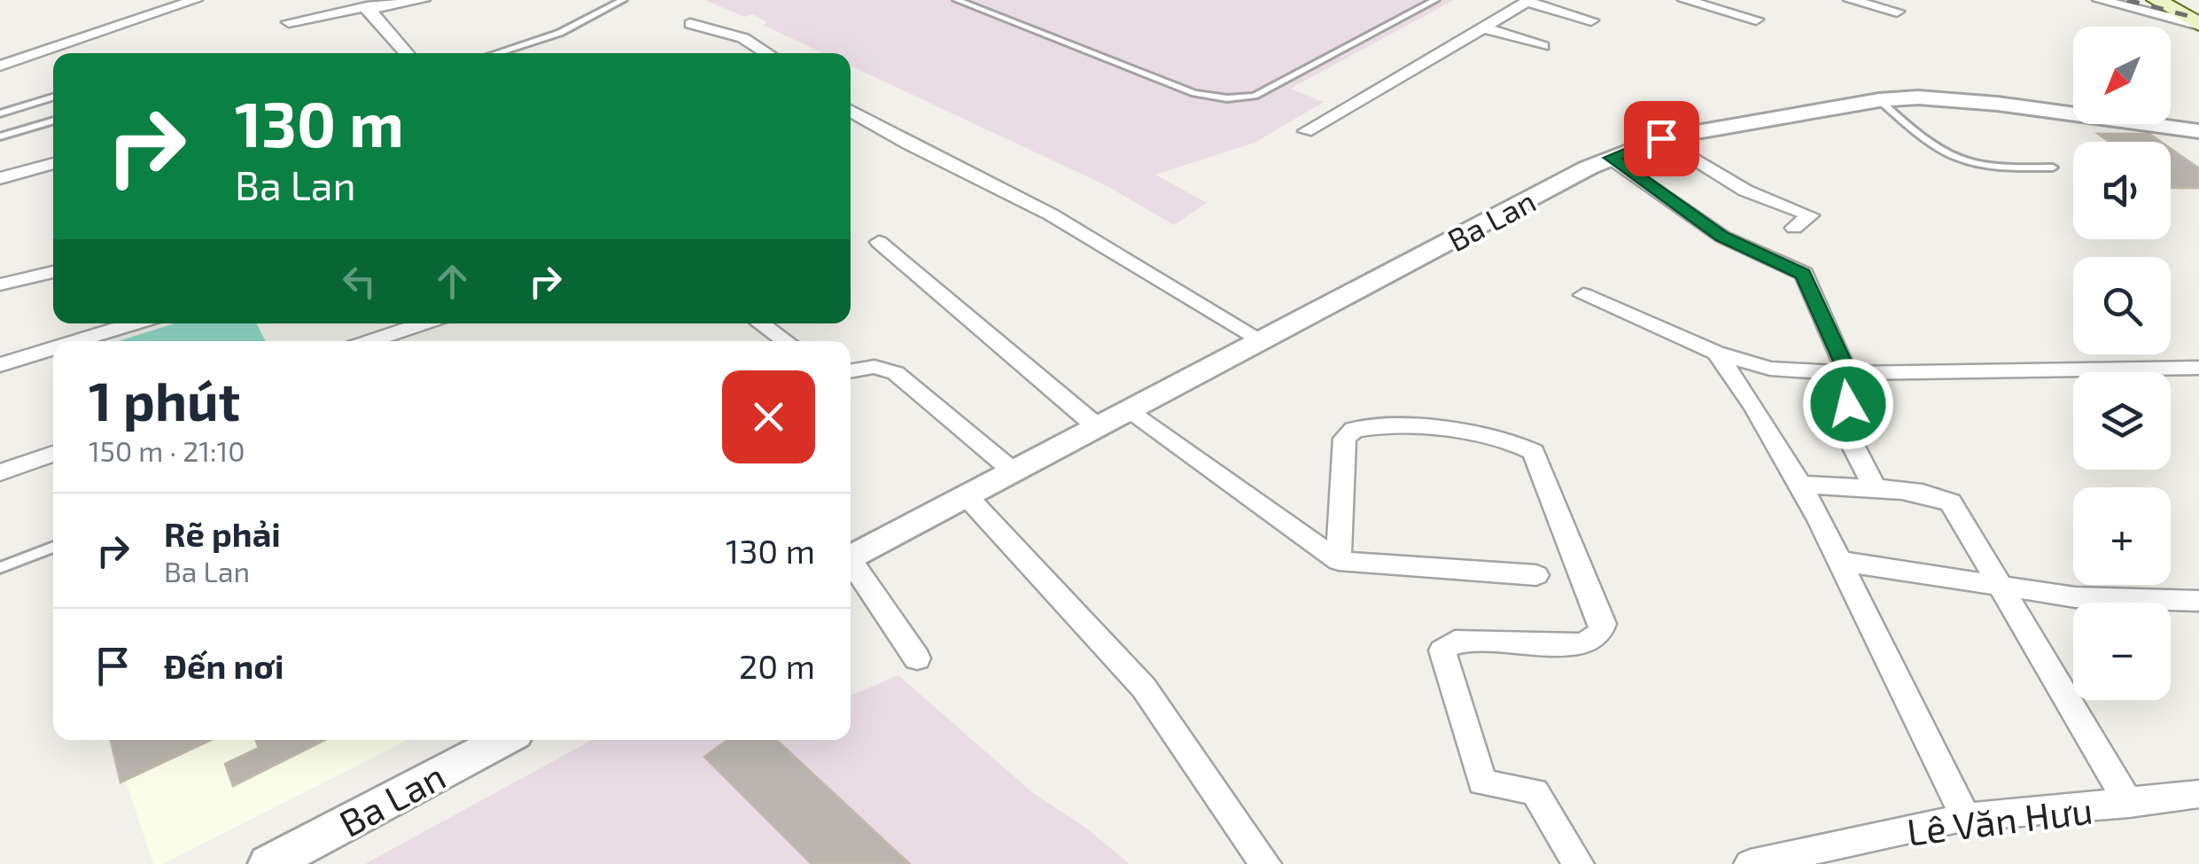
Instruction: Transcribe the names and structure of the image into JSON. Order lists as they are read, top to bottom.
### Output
{
  "streets": {
    "street": ["Ba Lan", "Lê Văn Hưu"]
  },
  "north": "bottom left",
  "page": {
    "map_buttons": ["+", "−"],
    "turn": ["130 m", "Ba Lan"],
    "heading": ["1 phút", "150 m · 21:10"],
    "list": [
      {
        "name": "Rẽ phải",
        "note": "Ba Lan",
        "value": "130 m"
      },
      {
        "name": "Đến nơi",
        "value": "20 m"
      }
    ]
  }
}
